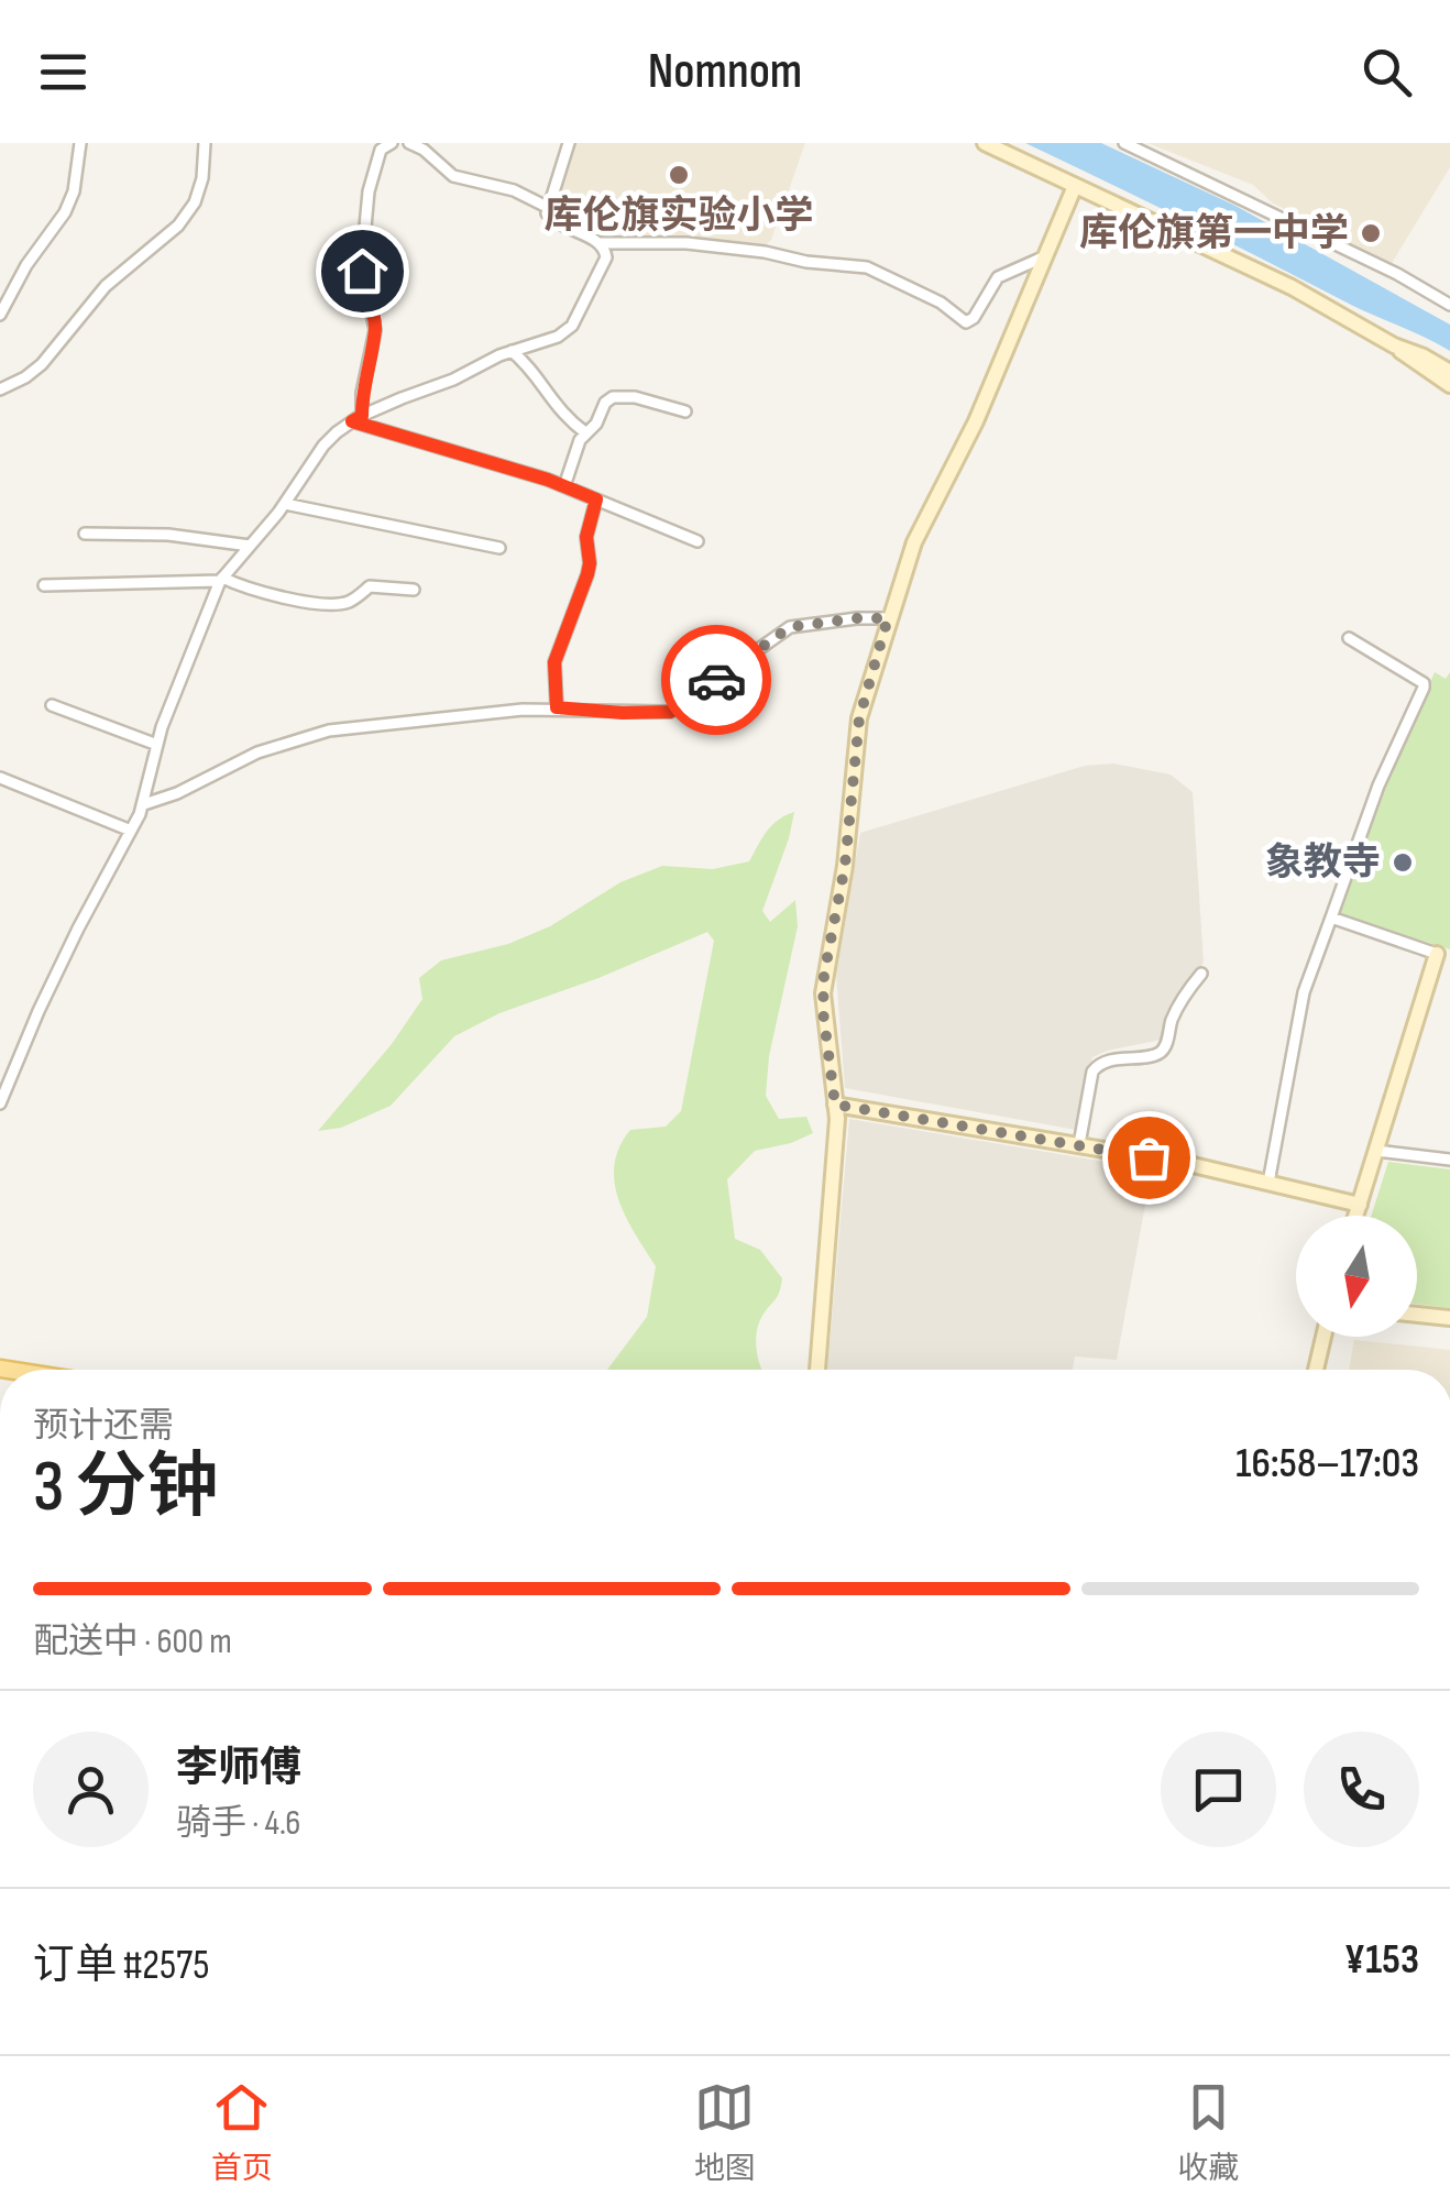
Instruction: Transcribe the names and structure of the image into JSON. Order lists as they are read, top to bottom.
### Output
{
  "places": ["库伦旗实验小学", "库伦旗第一中学", "象教寺"],
  "north": "bottom",
  "page": {
    "header": "Nomnom",
    "heading": ["3 分钟", "预计还需", "16:58–17:03"],
    "panel": [
      "李师傅",
      "骑手 · 4.6",
      "订单 #2575",
      "¥153"
    ],
    "bar": "配送中 · 600 m",
    "tabs": ["首页", "地图", "收藏"]
  }
}
